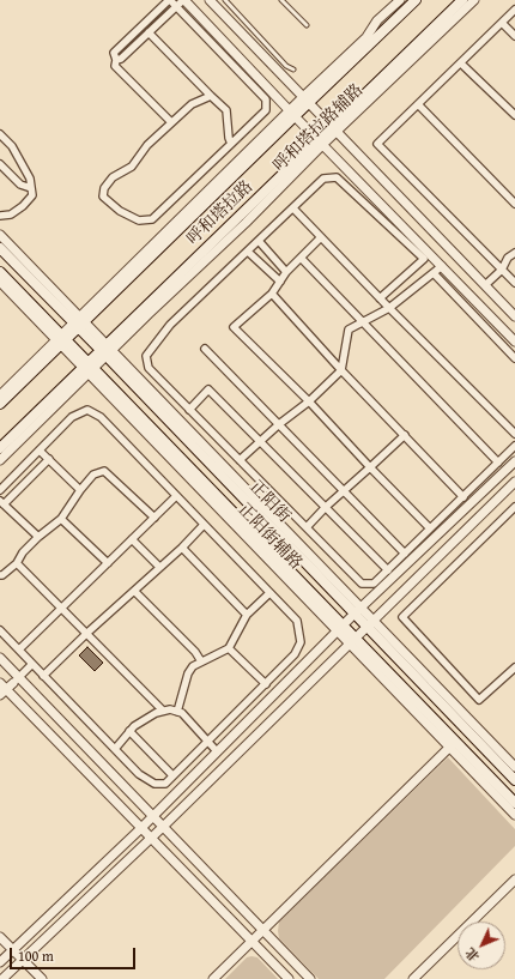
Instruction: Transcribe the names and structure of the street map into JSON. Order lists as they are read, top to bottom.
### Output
{
  "streets": {
    "main road": ["呼和塔拉路", "正阳街"],
    "street": ["呼和塔拉路辅路"]
  },
  "crossings": [
    ["呼和塔拉路辅路", "呼和塔拉路"],
    ["呼和塔拉路", "正阳街"]
  ],
  "scale_bar": "100 m",
  "north": "bottom left"
}
